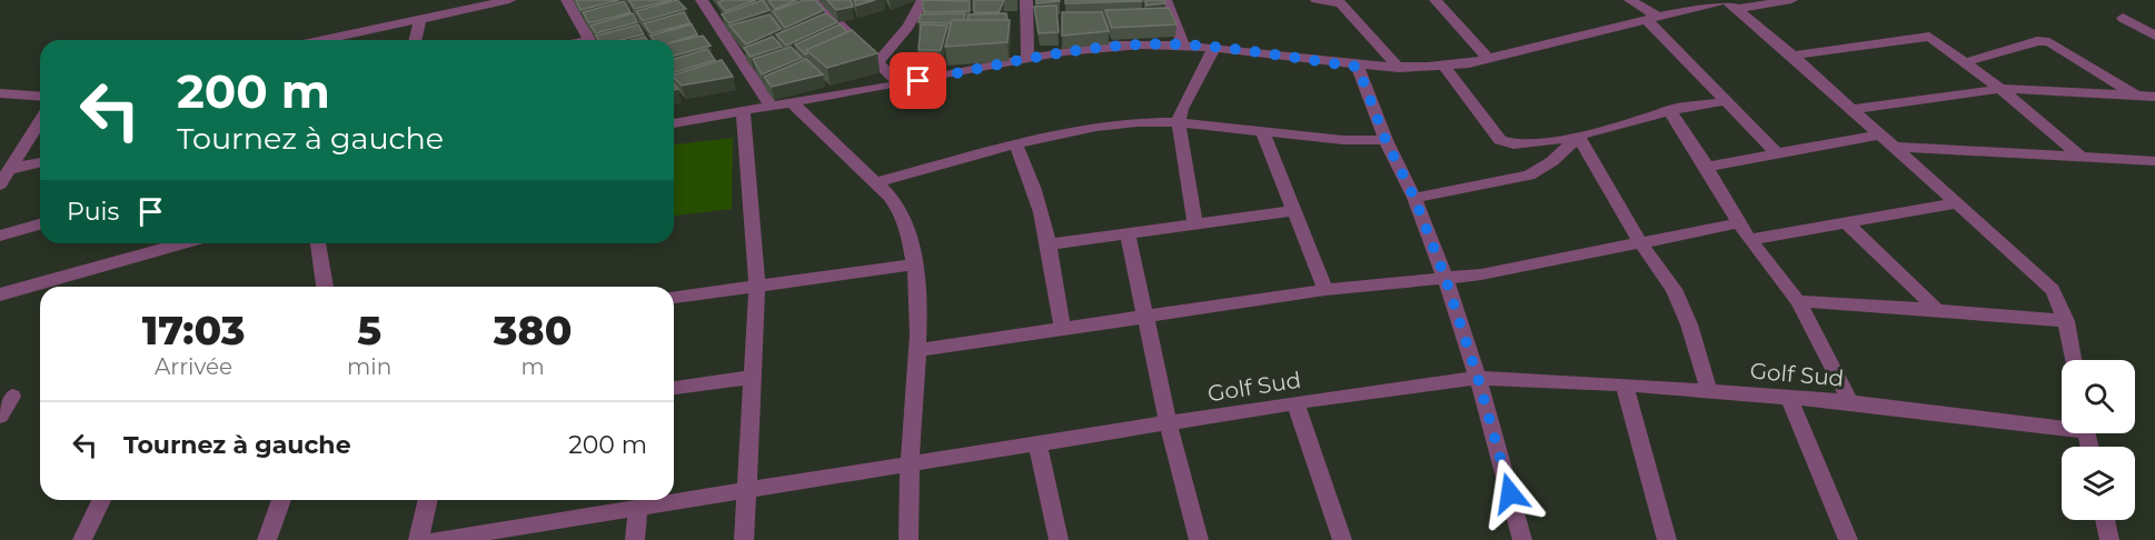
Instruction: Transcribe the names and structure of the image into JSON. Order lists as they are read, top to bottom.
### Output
{
  "streets": {
    "street": ["Golf Sud"]
  },
  "page": {
    "turn": ["200 m", "Tournez à gauche"],
    "then": "Puis",
    "eta": [
      "17:03",
      "Arrivée",
      "5",
      "min",
      "380",
      "m"
    ],
    "list": [
      {
        "name": "Tournez à gauche",
        "value": "200 m"
      }
    ]
  }
}
